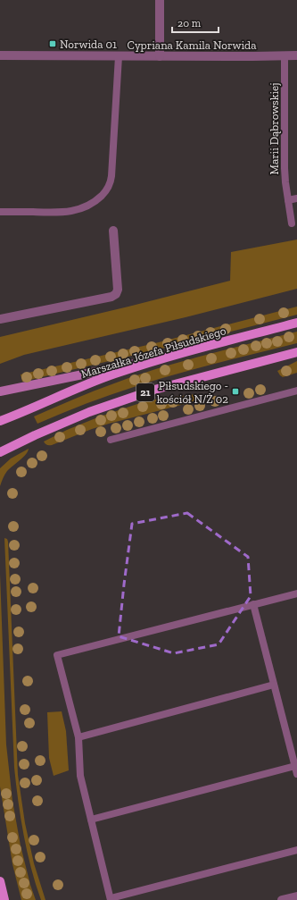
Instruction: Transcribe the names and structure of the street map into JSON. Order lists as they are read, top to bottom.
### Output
{
  "streets": {
    "main road": ["Marszałka Józefa Piłsudskiego", "21"],
    "street": ["Cypriana Kamila Norwida"],
    "lane": ["Marii Dąbrowskiej"]
  },
  "crossings": [
    ["Cypriana Kamila Norwida", "Marii Dąbrowskiej"]
  ],
  "places": {
    "transit": ["Norwida 01", "Piłsudskiego - kościół N/Ż 02"]
  },
  "scale_bar": "20 m"
}
